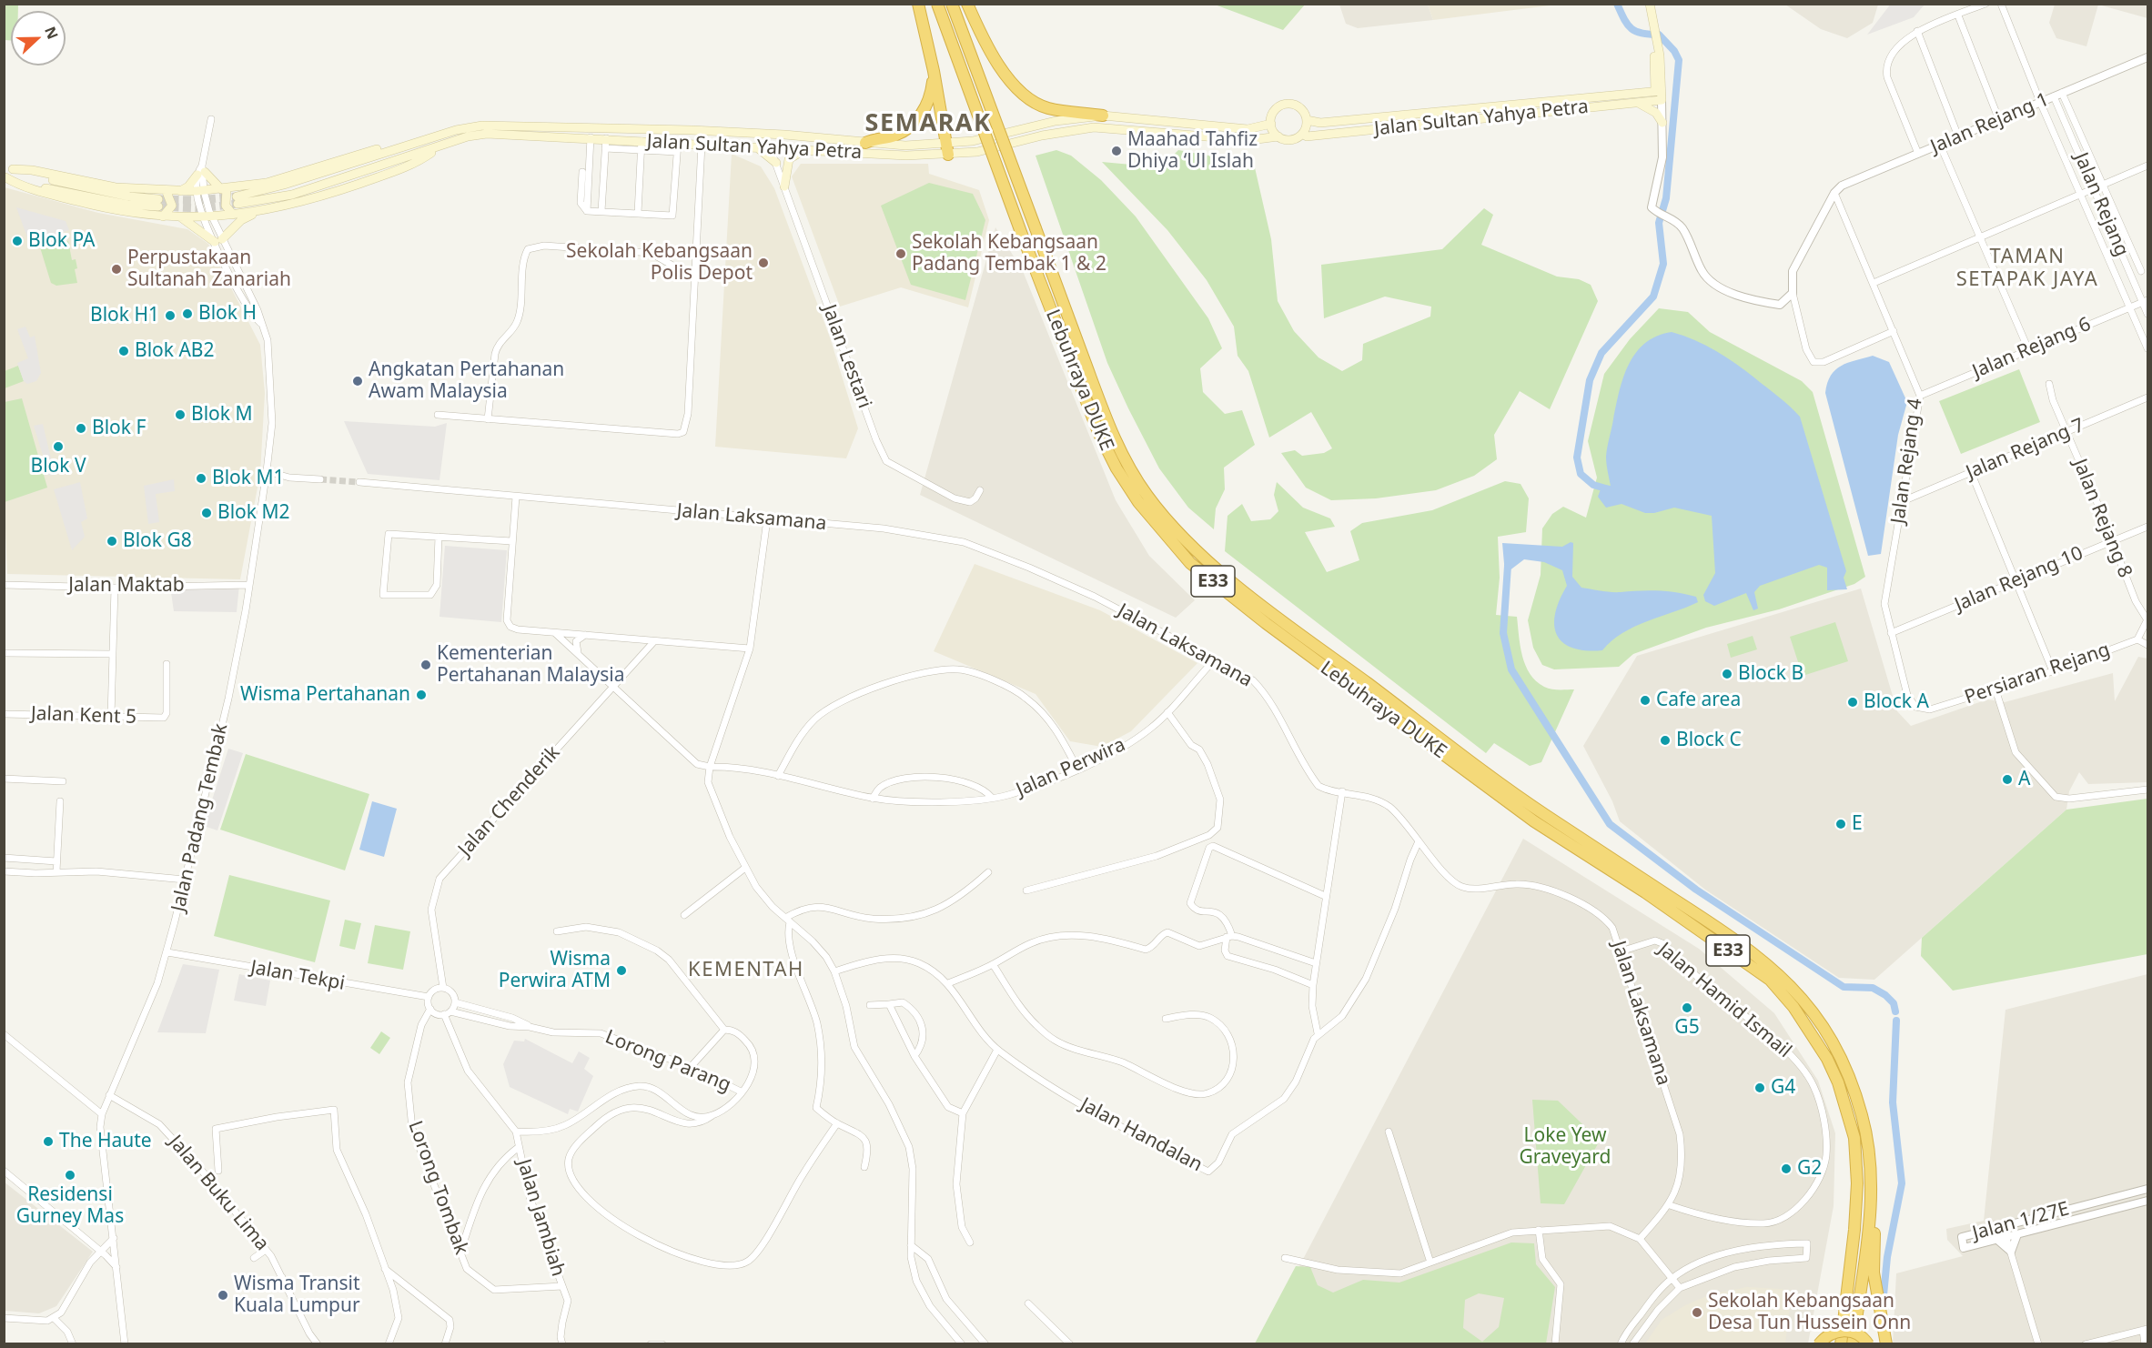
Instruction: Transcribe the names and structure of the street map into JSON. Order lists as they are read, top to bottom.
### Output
{
  "streets": {
    "highway": ["Lebuhraya DUKE", "E33"],
    "main road": ["Jalan Sultan Yahya Petra"],
    "street": [
      "Jalan Rejang 1",
      "Jalan Rejang",
      "Jalan Rejang 6",
      "Jalan Lestari",
      "Jalan Rejang 7",
      "Jalan Rejang 4",
      "Jalan Laksamana",
      "Jalan Rejang 8",
      "Jalan Rejang 10",
      "Jalan Maktab",
      "Persiaran Rejang",
      "Jalan Kent 5",
      "Jalan Perwira",
      "Jalan Chenderik",
      "Jalan Padang Tembak",
      "Jalan Tekpi",
      "Jalan Hamid Ismail",
      "Lorong Parang",
      "Jalan Handalan",
      "Lorong Tombak",
      "Jalan Buku Lima",
      "Jalan Jambiah",
      "Jalan 1/27E"
    ]
  },
  "crossings": [
    ["Jalan Sultan Yahya Petra", "Jalan Lestari"],
    ["Jalan Rejang 1", "Jalan Rejang"],
    ["Jalan Rejang 1", "Jalan Rejang 4"],
    ["Jalan Rejang", "Jalan Rejang 6"],
    ["Jalan Rejang 6", "Jalan Rejang 4"],
    ["Jalan Rejang 7", "Jalan Rejang 4"],
    ["Jalan Rejang 7", "Jalan Rejang 8"],
    ["Jalan Rejang 4", "Persiaran Rejang"],
    ["Jalan Laksamana", "Jalan Perwira"],
    ["Jalan Laksamana", "Jalan Hamid Ismail"],
    ["Jalan Rejang 8", "Jalan Rejang 10"],
    ["Jalan Maktab", "Jalan Padang Tembak"],
    ["Jalan Chenderik", "Jalan Tekpi"],
    ["Jalan Chenderik", "Lorong Parang"],
    ["Jalan Chenderik", "Lorong Tombak"],
    ["Jalan Chenderik", "Jalan Jambiah"],
    ["Jalan Padang Tembak", "Jalan Tekpi"],
    ["Jalan Padang Tembak", "Jalan Buku Lima"],
    ["Jalan Tekpi", "Lorong Parang"],
    ["Jalan Tekpi", "Lorong Tombak"],
    ["Jalan Tekpi", "Jalan Jambiah"],
    ["Lorong Parang", "Lorong Tombak"],
    ["Lorong Parang", "Jalan Jambiah"],
    ["Lorong Tombak", "Jalan Jambiah"]
  ],
  "districts": ["SEMARAK", "TAMAN SETAPAK JAYA", "KEMENTAH"],
  "parks": ["Loke Yew Graveyard"],
  "places": [
    "Maahad Tahfiz Dhiya ‘Ul Islah",
    "Blok PA",
    "Sekolah Kebangsaan Padang Tembak 1 & 2",
    "Sekolah Kebangsaan Polis Depot",
    "Perpustakaan Sultanah Zanariah",
    "Blok H",
    "Blok H1",
    "Blok AB2",
    "Angkatan Pertahanan Awam Malaysia",
    "Blok M",
    "Blok F",
    "Blok V",
    "Blok M1",
    "Blok M2",
    "Blok G8",
    "Kementerian Pertahanan Malaysia",
    "Block B",
    "Wisma Pertahanan",
    "Cafe area",
    "Block A",
    "Block C",
    "A",
    "E",
    "Wisma Perwira ATM",
    "G5",
    "G4",
    "The Haute",
    "G2",
    "Residensi Gurney Mas",
    "Wisma Transit Kuala Lumpur",
    "Sekolah Kebangsaan Desa Tun Hussein Onn"
  ],
  "north": "right"
}
